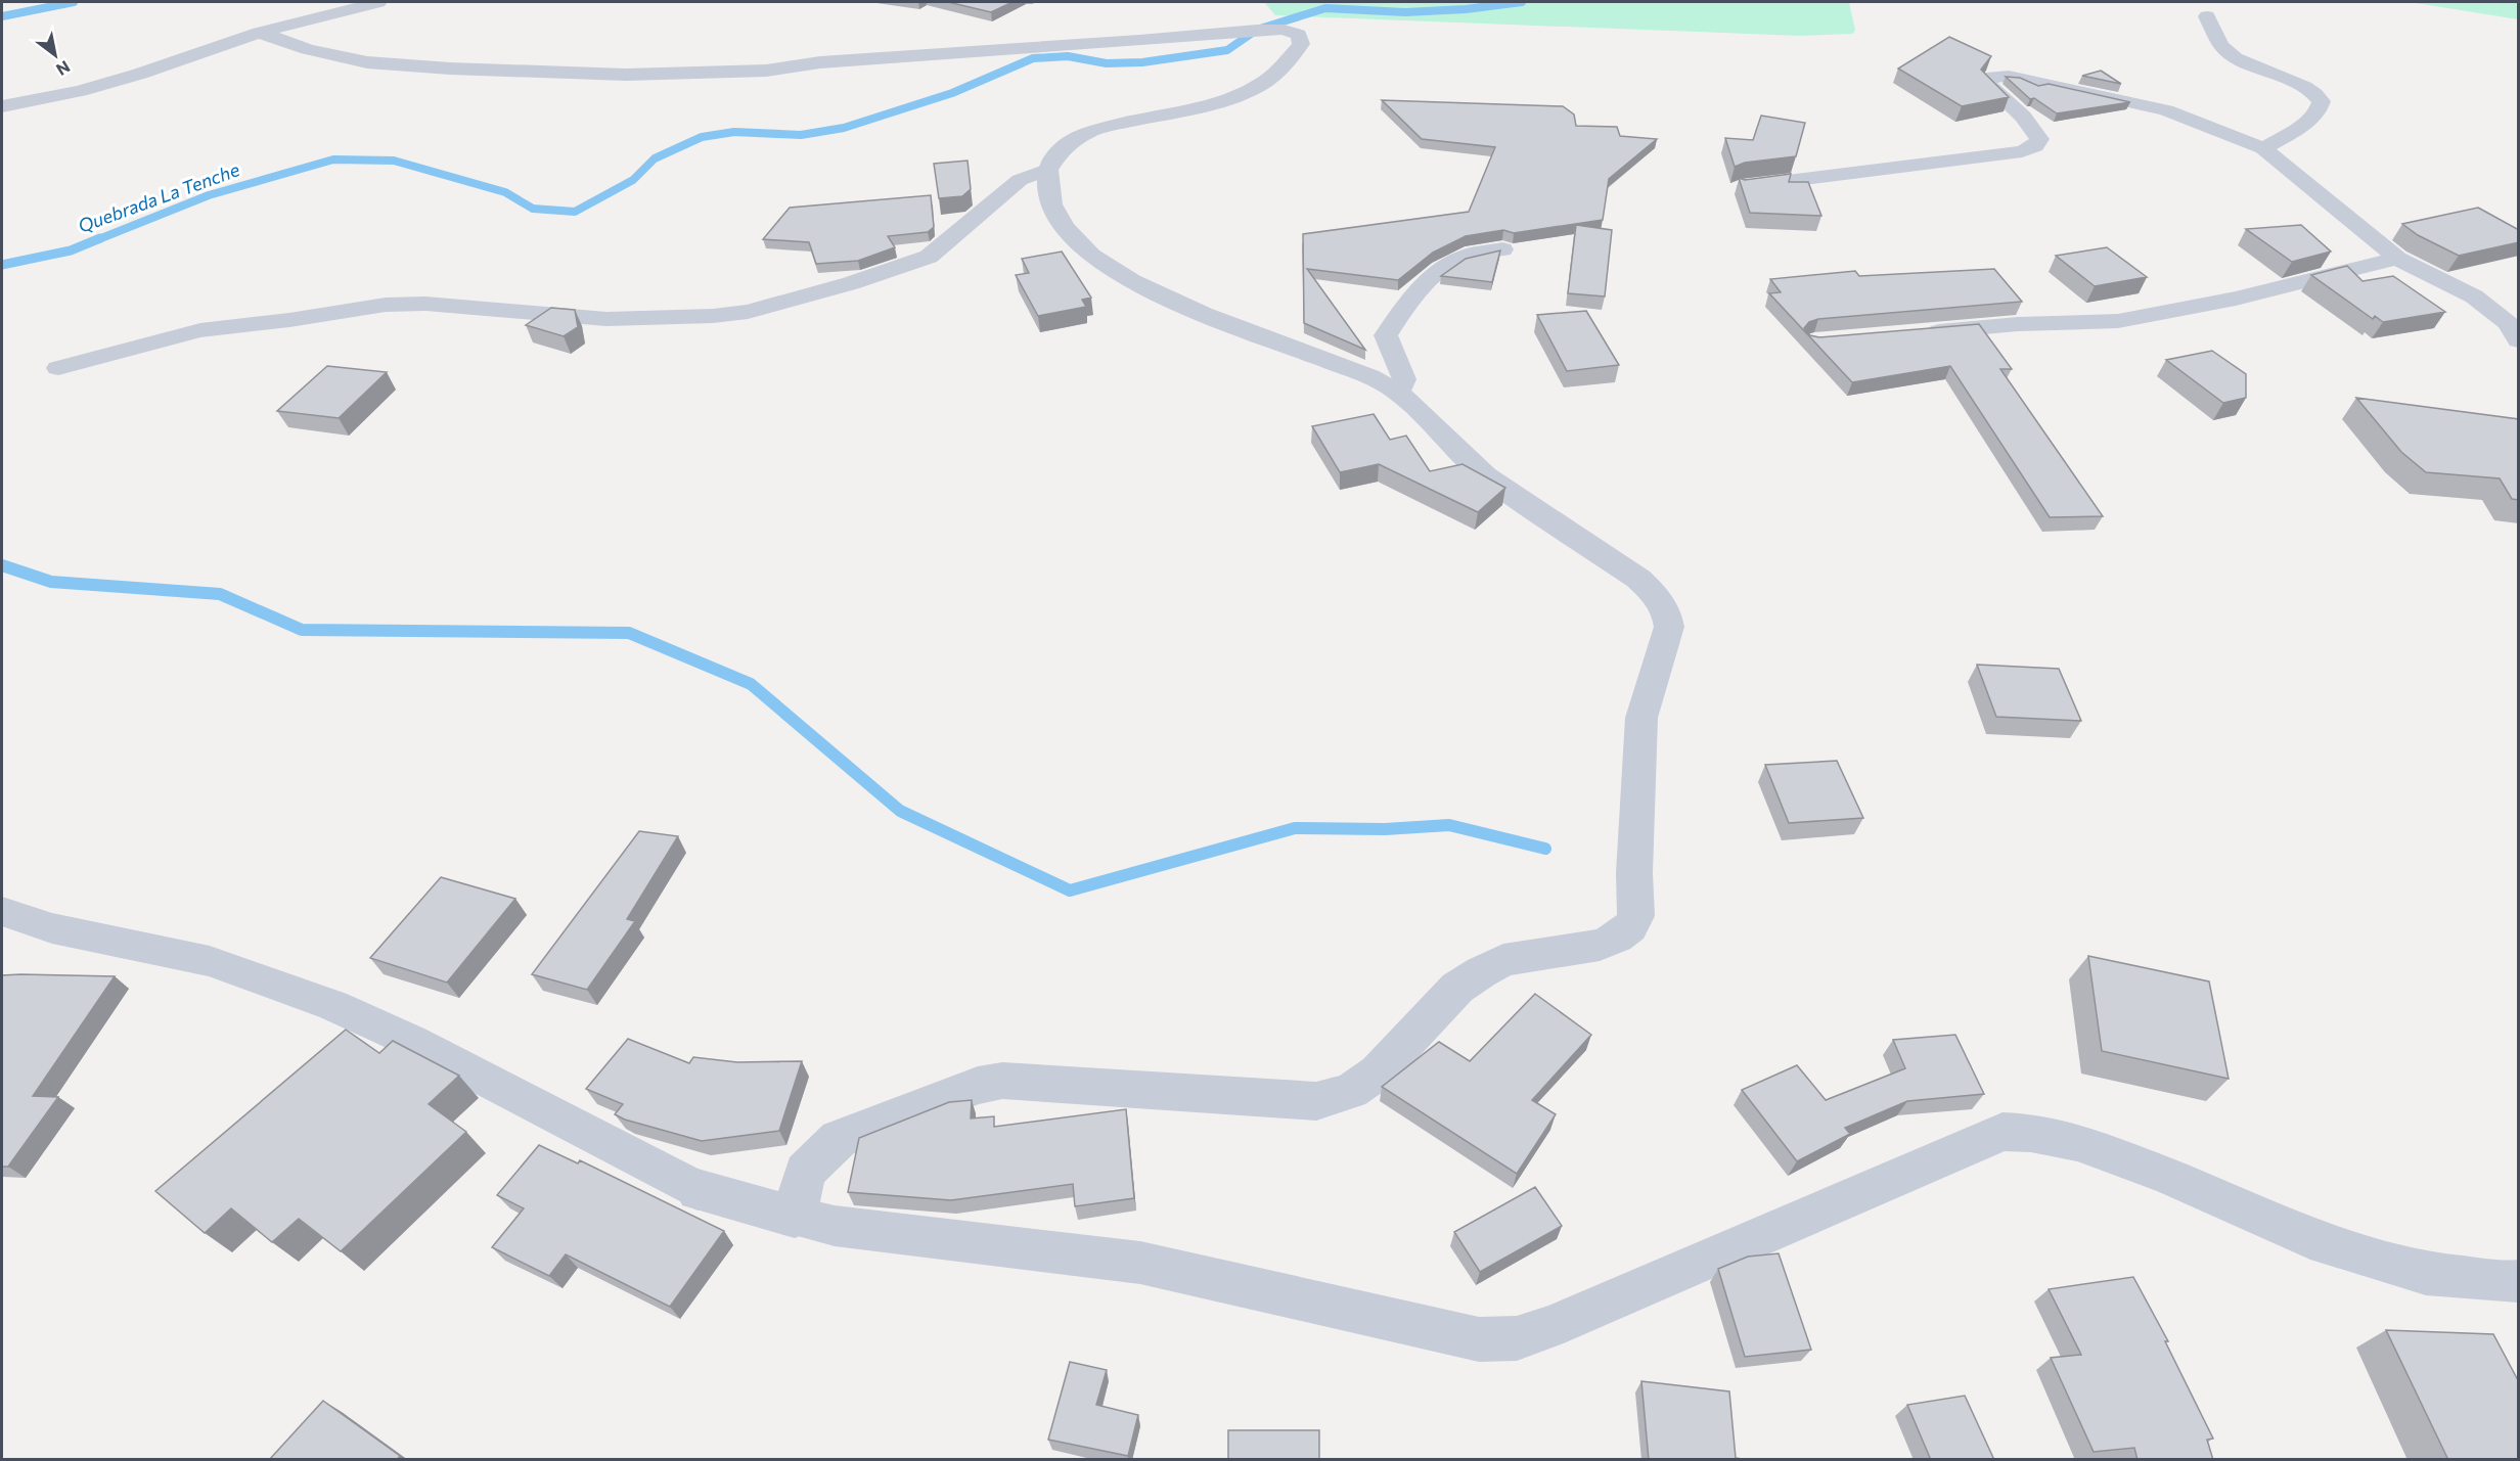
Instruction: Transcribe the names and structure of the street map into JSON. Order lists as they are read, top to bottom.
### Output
{
  "water": ["Quebrada La Tenche"],
  "north": "bottom right"
}
